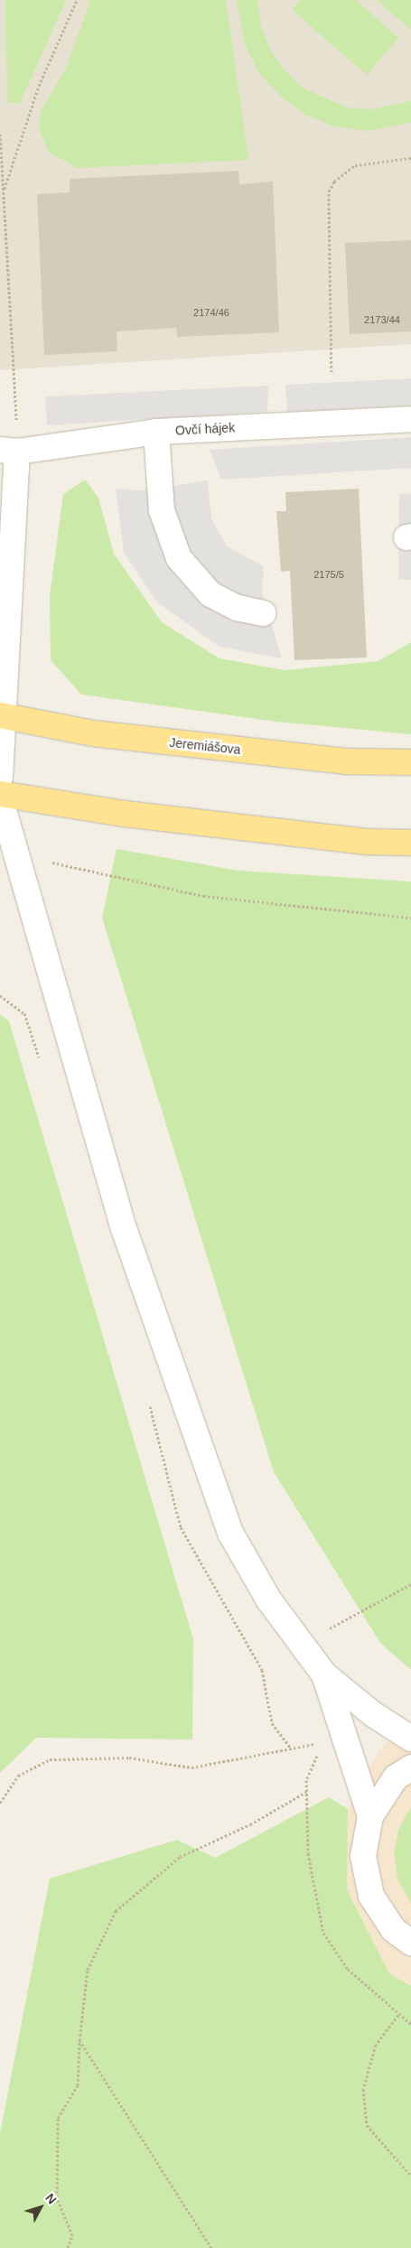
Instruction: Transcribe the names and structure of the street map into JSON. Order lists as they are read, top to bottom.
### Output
{
  "streets": {
    "main road": ["Jeremiášova"],
    "street": ["Ovčí hájek"]
  },
  "house_numbers": ["2174/46", "2173/44", "2175/5"],
  "north": "top right"
}
